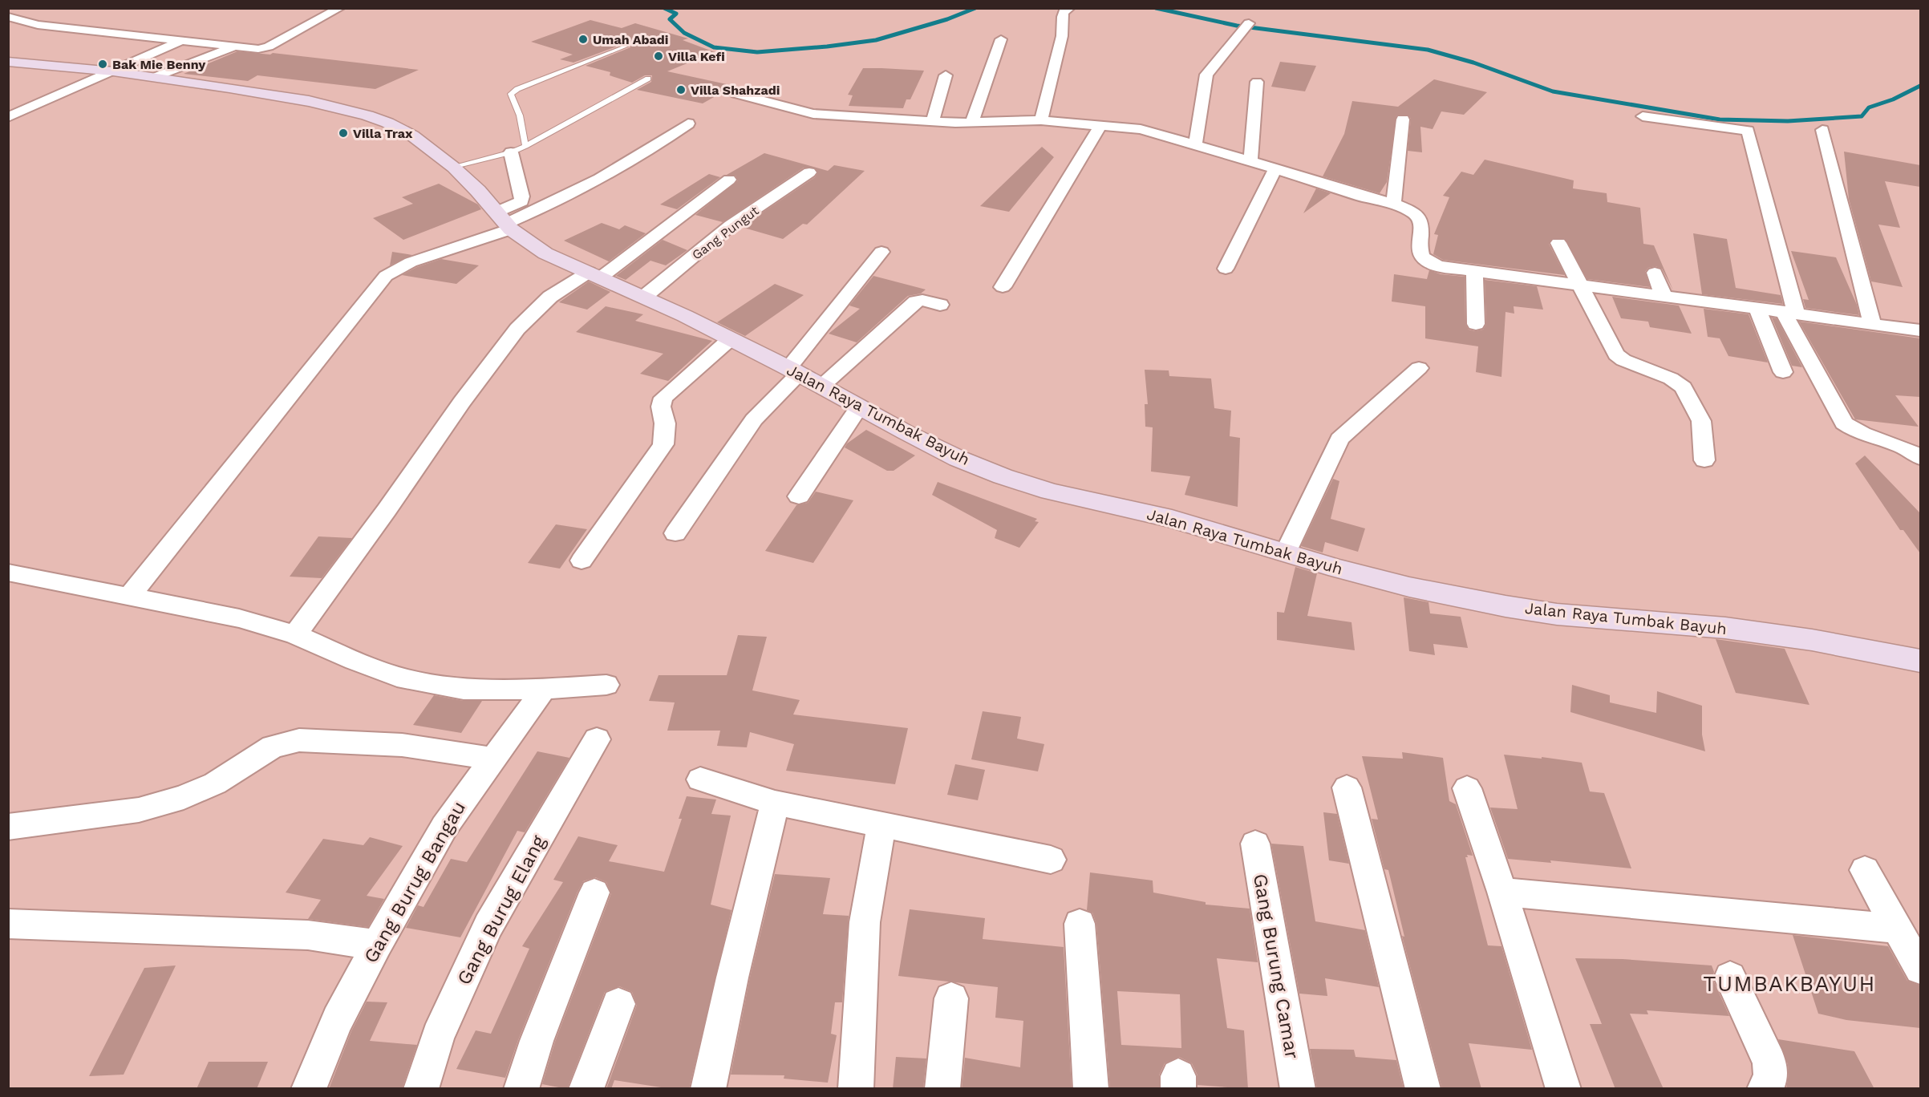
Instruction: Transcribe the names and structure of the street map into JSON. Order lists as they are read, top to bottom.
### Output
{
  "streets": {
    "street": [
      "Gang Pungut",
      "Jalan Raya Tumbak Bayuh",
      "Gang Burug Bangau",
      "Gang Burug Elang",
      "Gang Burung Camar"
    ]
  },
  "crossings": [
    ["Gang Pungut", "Jalan Raya Tumbak Bayuh"]
  ],
  "districts": ["TUMBAKBAYUH"],
  "places": [
    "Umah Abadi",
    "Villa Kefi",
    "Bak Mie Benny",
    "Villa Shahzadi",
    "Villa Trax"
  ]
}
